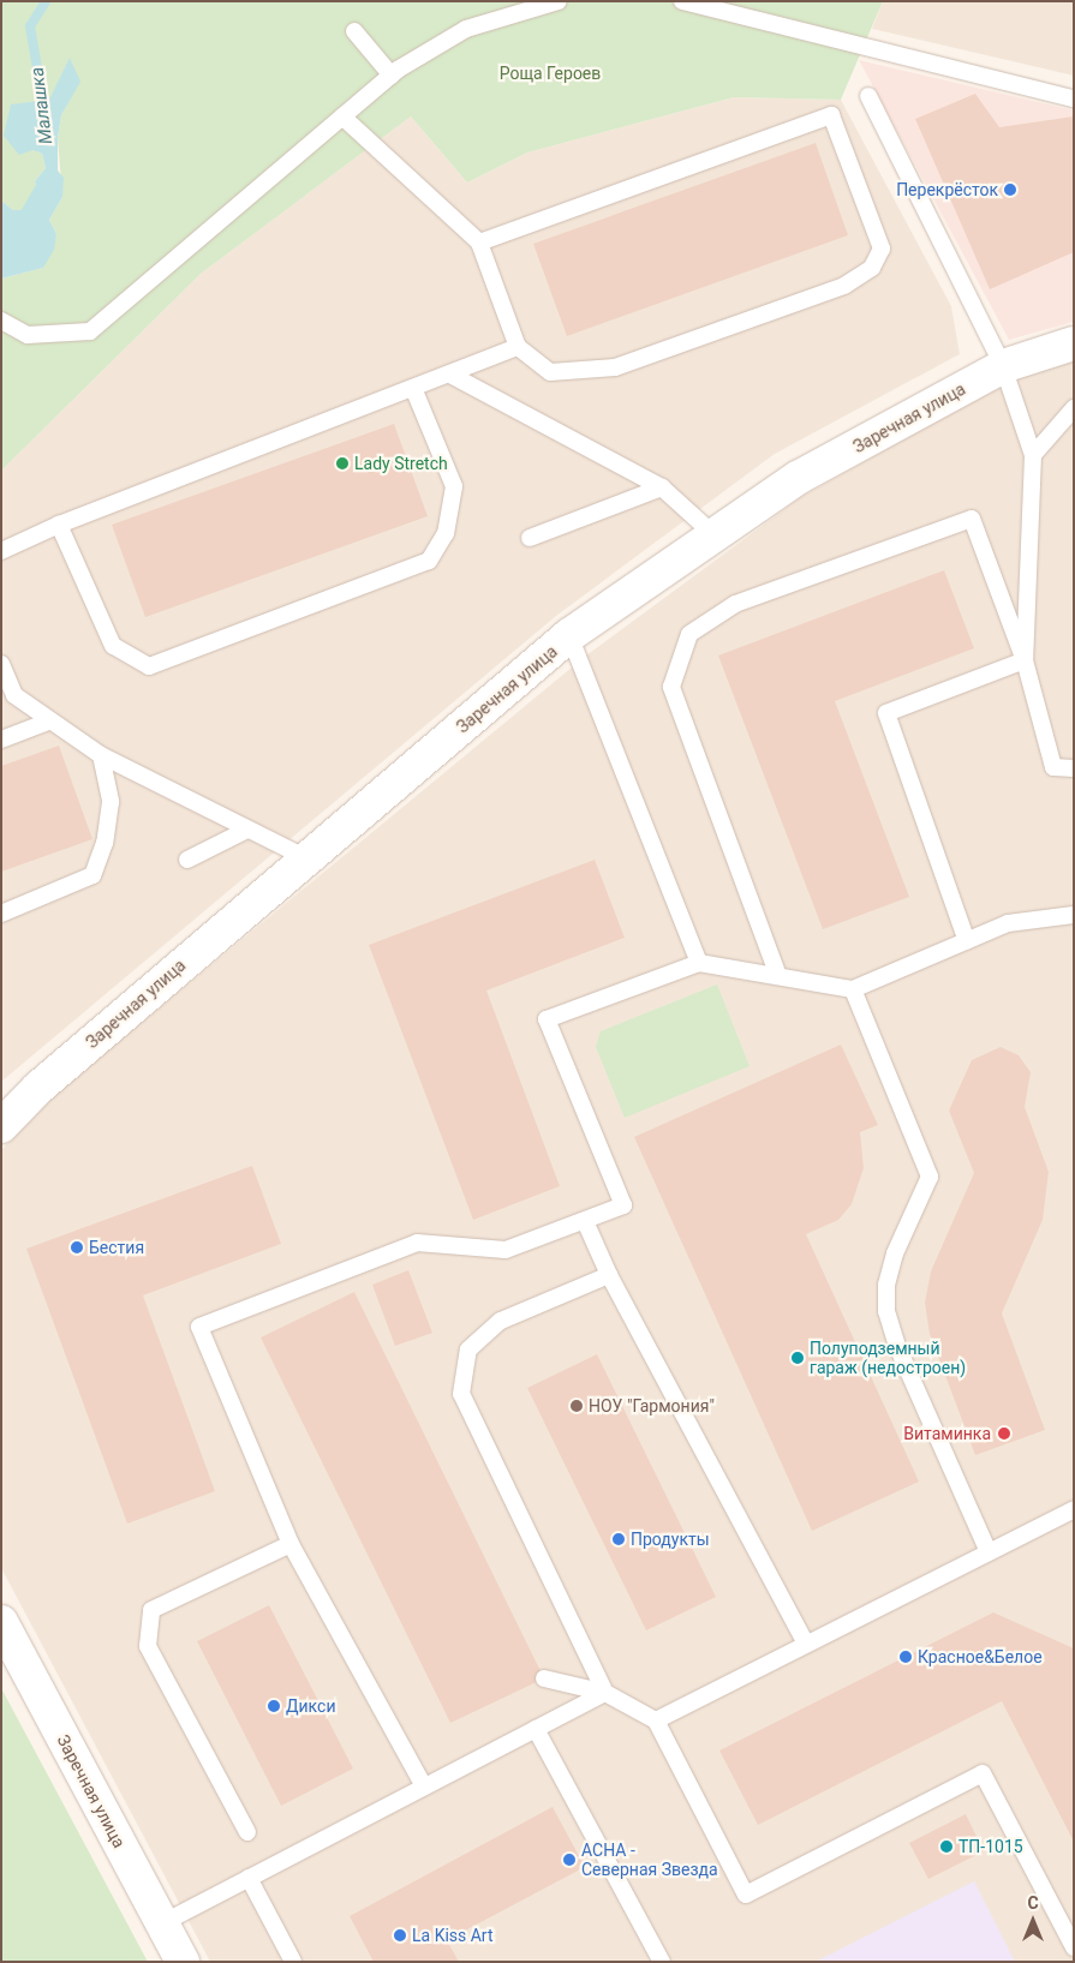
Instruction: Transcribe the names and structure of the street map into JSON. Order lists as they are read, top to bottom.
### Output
{
  "streets": {
    "street": ["Заречная улица"]
  },
  "water": ["Малашка"],
  "parks": ["Роща Героев"],
  "places": [
    "Перекрёсток",
    "Lady Stretch",
    "Бестия",
    "Полуподземный гараж (недостроен)",
    "НОУ \"Гармония\"",
    "Витаминка",
    "Продукты",
    "Красное&Белое",
    "Дикси",
    "ТП-1015",
    "АСНА - Северная Звезда",
    "La Kiss Art"
  ],
  "north": "top"
}
